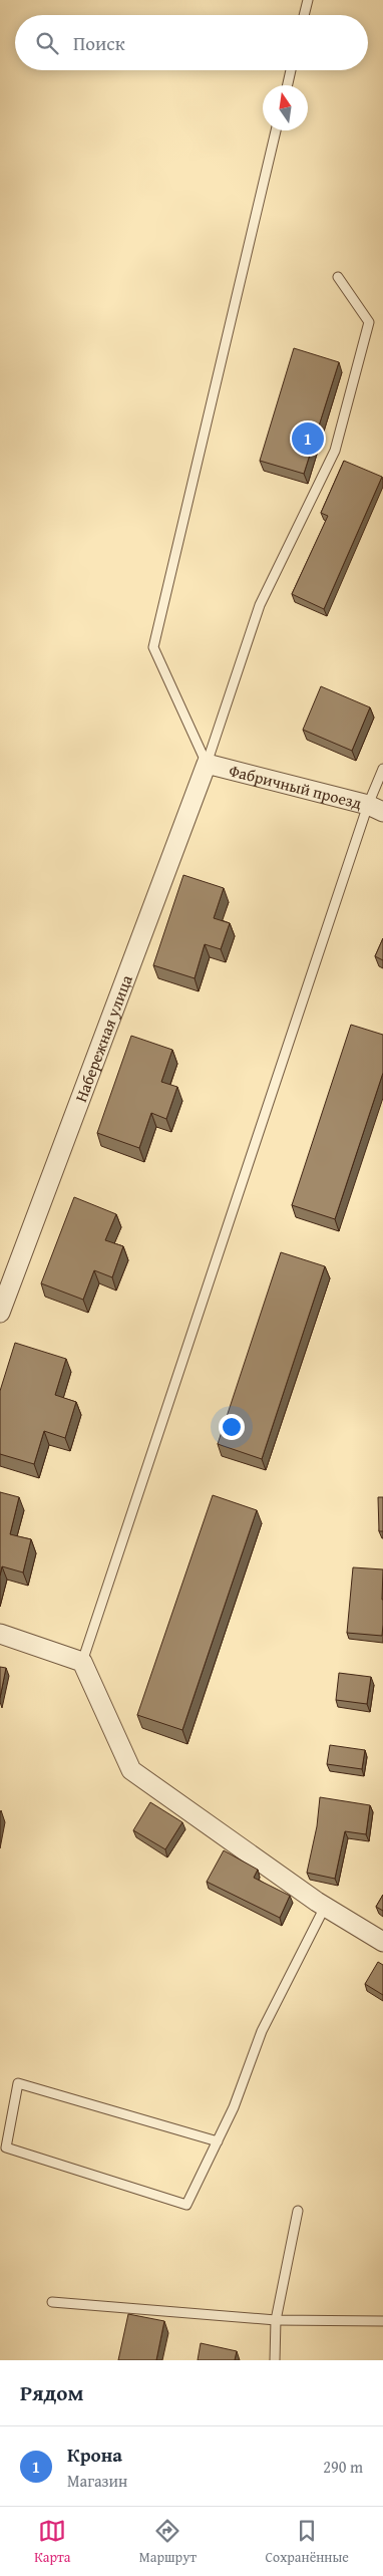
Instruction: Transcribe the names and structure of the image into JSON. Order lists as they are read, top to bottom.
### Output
{
  "streets": {
    "street": ["Фабричный проезд", "Набережная улица"]
  },
  "crossings": [
    ["Фабричный проезд", "Набережная улица"]
  ],
  "north": "top",
  "page": {
    "search": "Поиск",
    "pins": "1",
    "heading": "Рядом",
    "list": [
      {
        "mark": "1",
        "name": "Крона",
        "note": "Магазин",
        "value": "290 m"
      }
    ],
    "nav": ["Карта", "Маршрут", "Сохранённые"]
  }
}
